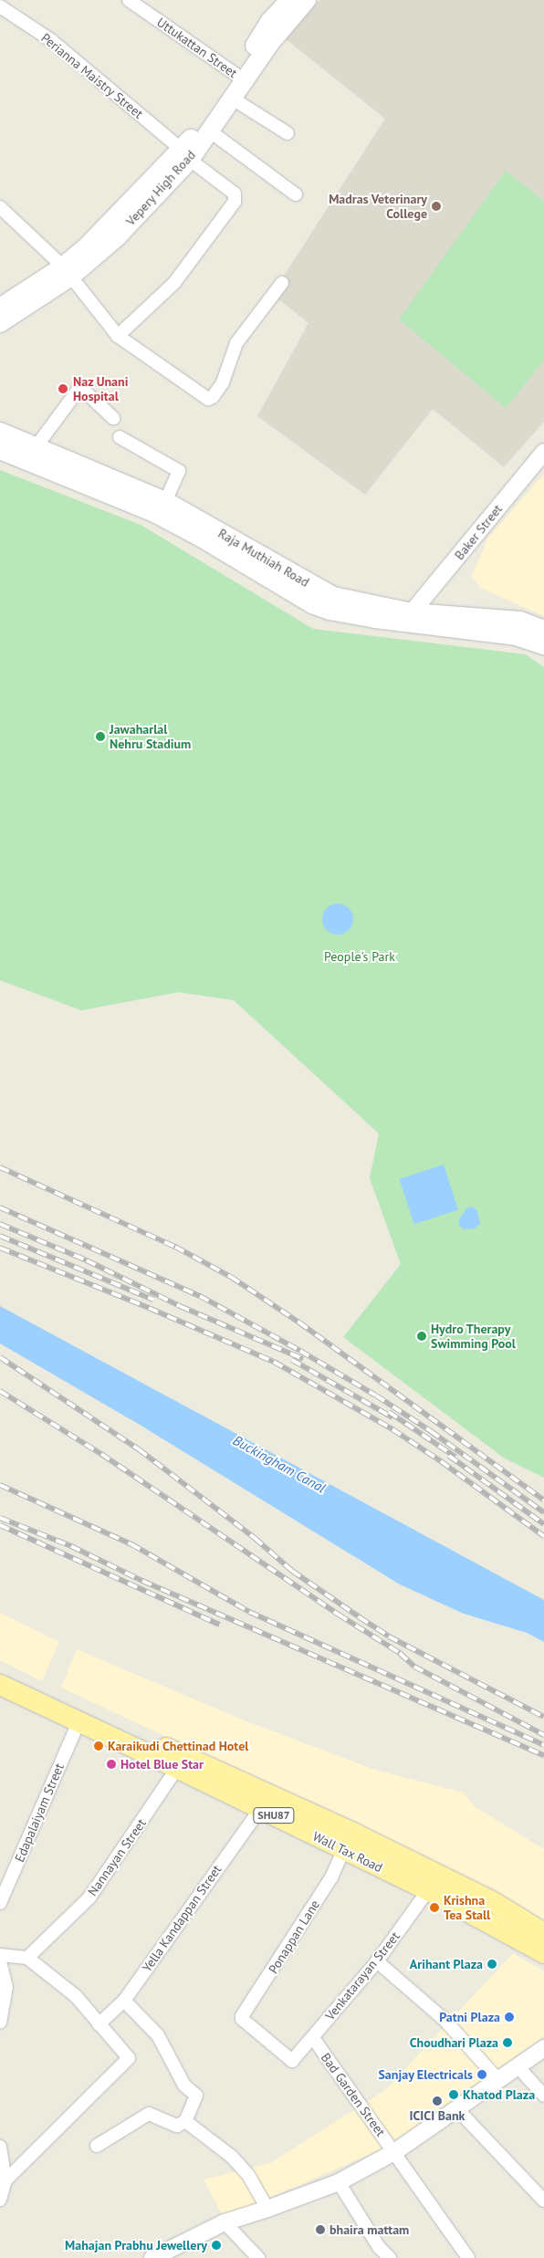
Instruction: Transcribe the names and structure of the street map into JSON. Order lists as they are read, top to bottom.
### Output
{
  "streets": {
    "main road": [
      "Vepery High Road",
      "Raja Muthiah Road",
      "SHU87",
      "Wall Tax Road"
    ],
    "street": [
      "Uttukattan Street",
      "Perianna Maistry Street",
      "Baker Street",
      "Edapalaiyam Street",
      "Nannayan Street",
      "Yella Kandappan Street",
      "Ponappan Lane",
      "Venkatarayan Street",
      "Bad Garden Street"
    ]
  },
  "crossings": [
    ["Uttukattan Street", "Vepery High Road"],
    ["Perianna Maistry Street", "Vepery High Road"],
    ["Baker Street", "Raja Muthiah Road"],
    ["Edapalaiyam Street", "Wall Tax Road"],
    ["Wall Tax Road", "Nannayan Street"],
    ["Wall Tax Road", "Yella Kandappan Street"],
    ["Wall Tax Road", "Ponappan Lane"],
    ["Wall Tax Road", "Venkatarayan Street"],
    ["Ponappan Lane", "Venkatarayan Street"],
    ["Venkatarayan Street", "Bad Garden Street"]
  ],
  "water": ["Buckingham Canal"],
  "parks": ["People's Park"],
  "places": [
    "Madras Veterinary College",
    "Naz Unani Hospital",
    "Jawaharlal Nehru Stadium",
    "Hydro Therapy Swimming Pool",
    "Karaikudi Chettinad Hotel",
    "Hotel Blue Star",
    "Krishna Tea Stall",
    "Arihant Plaza",
    "Patni Plaza",
    "Choudhari Plaza",
    "Sanjay Electricals",
    "Khatod Plaza",
    "ICICI Bank",
    "bhaira mattam",
    "Mahajan Prabhu Jewellery"
  ]
}
